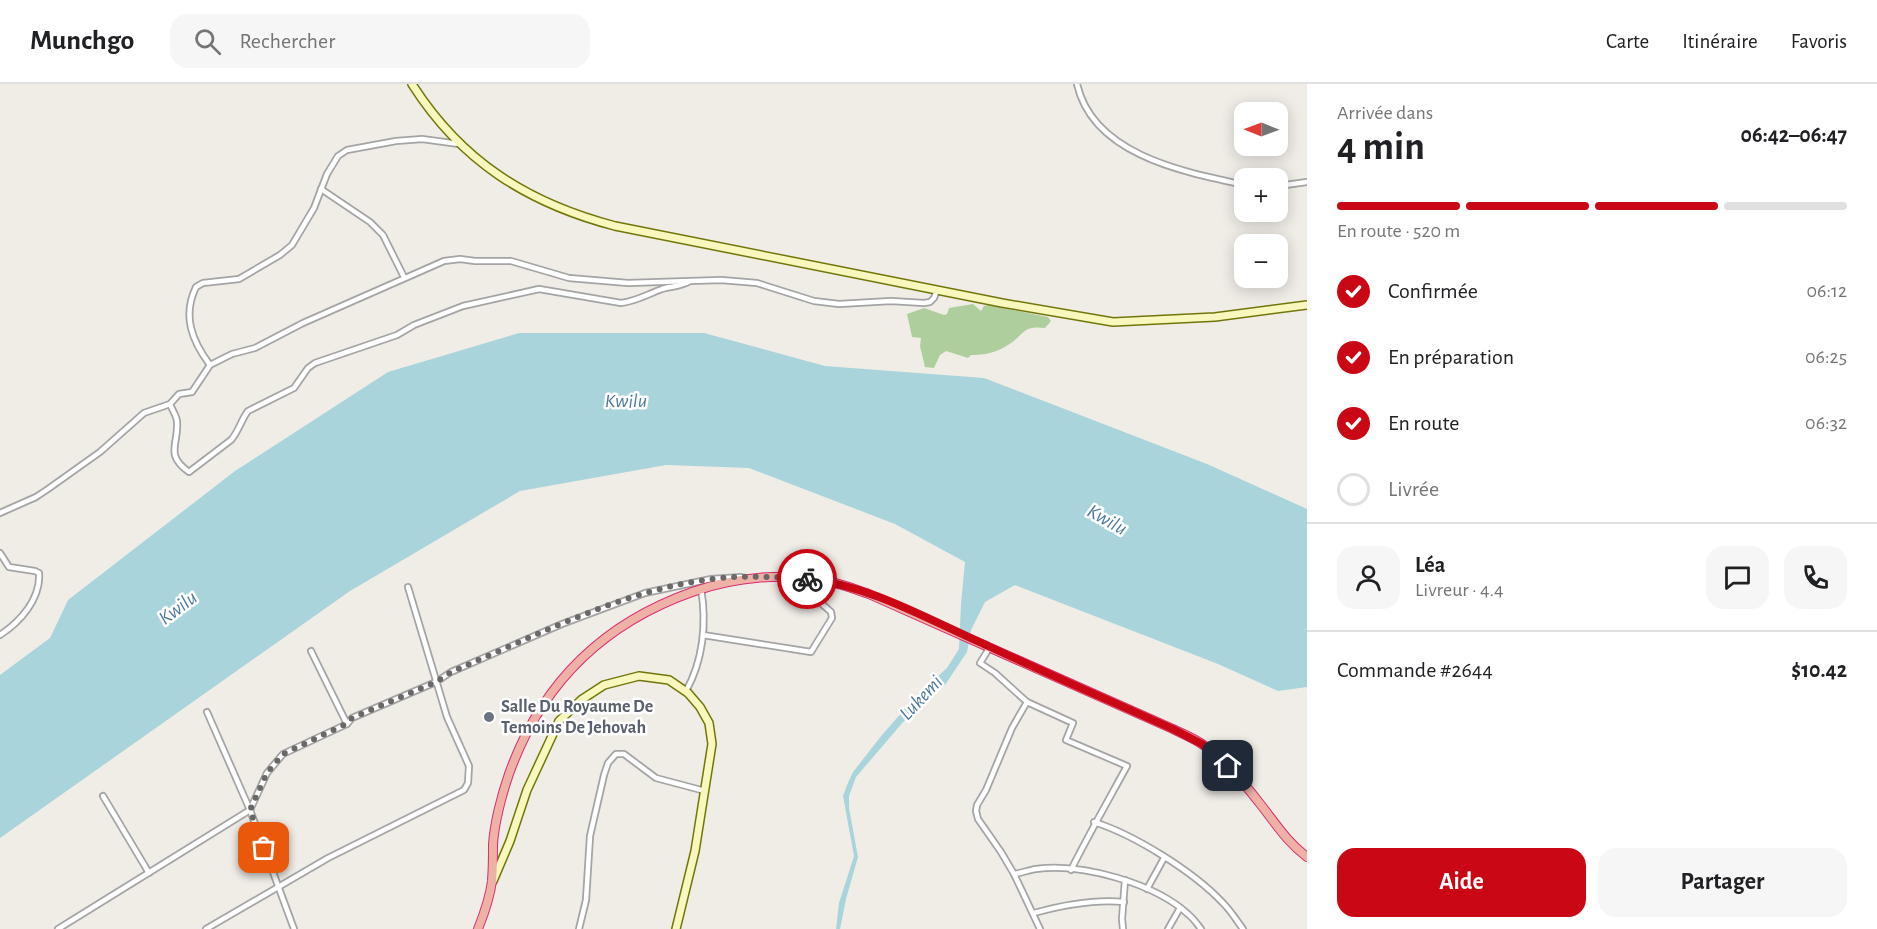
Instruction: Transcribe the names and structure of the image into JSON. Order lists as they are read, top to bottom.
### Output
{
  "water": ["Kwilu", "Lukemi"],
  "places": ["Salle Du Royaume De Temoins De Jehovah"],
  "north": "left",
  "page": {
    "header": "Munchgo",
    "search": "Rechercher",
    "nav": ["Carte", "Itinéraire", "Favoris"],
    "heading": ["4 min", "Arrivée dans", "06:42–06:47"],
    "panel": [
      "Léa",
      "Livreur · 4.4",
      "Commande #2644",
      "$10.42"
    ],
    "map_buttons": ["+", "−"],
    "bar": "En route · 520 m",
    "list": [
      ["Confirmée", "06:12"],
      ["En préparation", "06:25"],
      ["En route", "06:32"],
      "Livrée"
    ],
    "buttons": ["Aide", "Partager"]
  }
}
